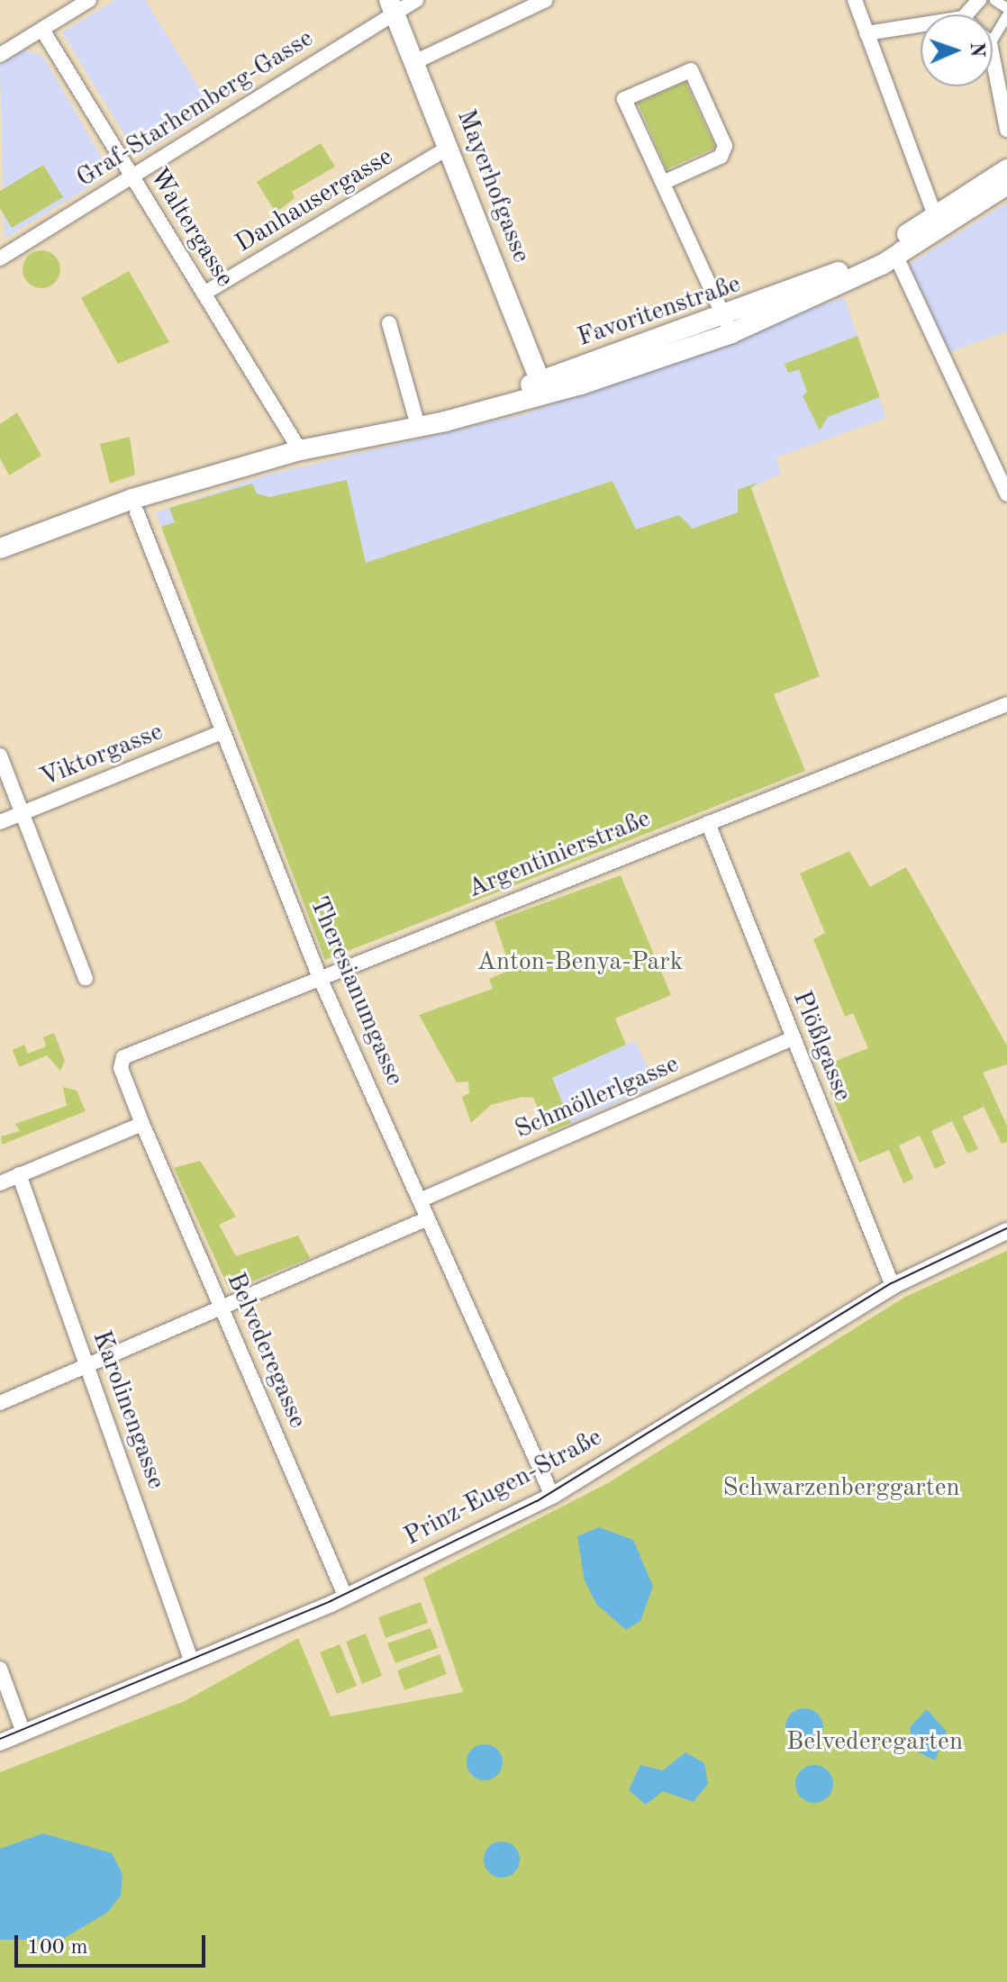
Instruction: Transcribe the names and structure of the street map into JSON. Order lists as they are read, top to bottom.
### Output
{
  "streets": {
    "main road": ["Mayerhofgasse", "Favoritenstraße"],
    "street": [
      "Graf-Starhemberg-Gasse",
      "Danhausergasse",
      "Waltergasse",
      "Viktorgasse",
      "Argentinierstraße",
      "Theresianumgasse",
      "Plößlgasse",
      "Schmöllerlgasse",
      "Belvederegasse",
      "Karolinengasse",
      "Prinz-Eugen-Straße"
    ]
  },
  "crossings": [
    ["Graf-Starhemberg-Gasse", "Mayerhofgasse"],
    ["Graf-Starhemberg-Gasse", "Waltergasse"],
    ["Mayerhofgasse", "Danhausergasse"],
    ["Mayerhofgasse", "Favoritenstraße"],
    ["Danhausergasse", "Waltergasse"],
    ["Waltergasse", "Favoritenstraße"],
    ["Favoritenstraße", "Theresianumgasse"],
    ["Viktorgasse", "Theresianumgasse"],
    ["Argentinierstraße", "Theresianumgasse"],
    ["Argentinierstraße", "Plößlgasse"],
    ["Argentinierstraße", "Belvederegasse"],
    ["Theresianumgasse", "Schmöllerlgasse"],
    ["Theresianumgasse", "Prinz-Eugen-Straße"],
    ["Plößlgasse", "Schmöllerlgasse"],
    ["Plößlgasse", "Prinz-Eugen-Straße"],
    ["Belvederegasse", "Prinz-Eugen-Straße"],
    ["Karolinengasse", "Prinz-Eugen-Straße"]
  ],
  "parks": ["Anton-Benya-Park", "Schwarzenberggarten", "Belvederegarten"],
  "scale_bar": "100 m",
  "north": "right"
}
